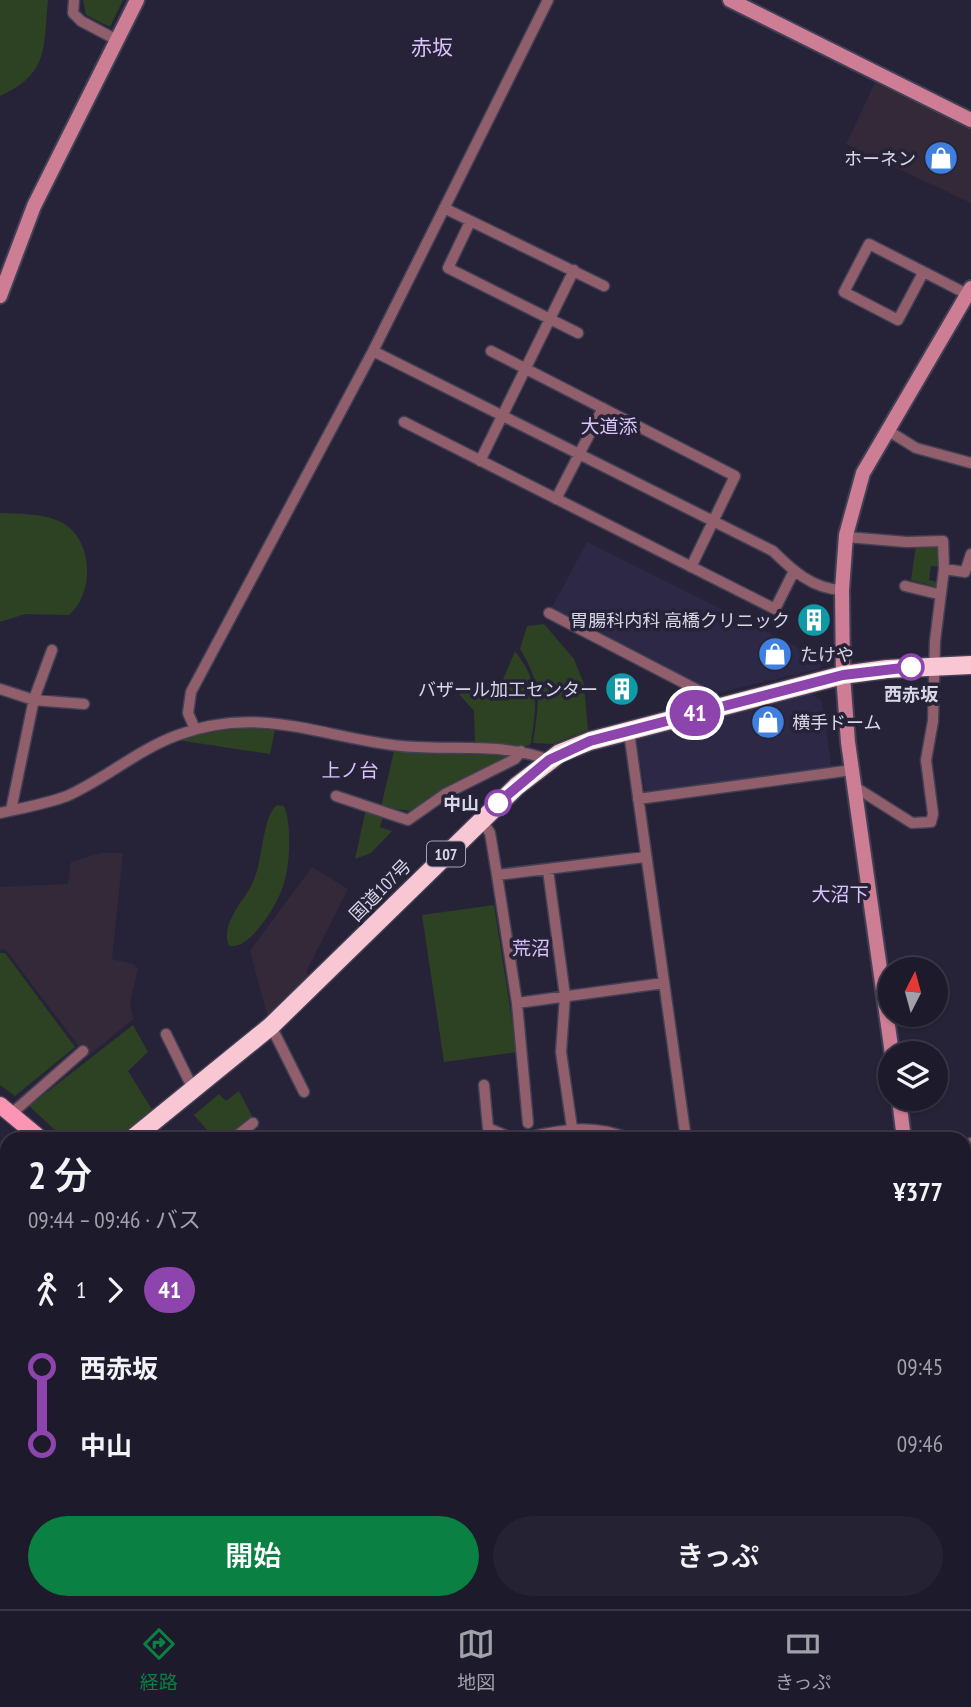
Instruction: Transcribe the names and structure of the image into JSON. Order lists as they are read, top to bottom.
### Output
{
  "streets": {
    "highway": ["107", "国道107号"]
  },
  "districts": [
    "赤坂",
    "大道添",
    "上ノ台",
    "大沼下",
    "荒沼"
  ],
  "places": {
    "shop": ["ホーネン", "たけや", "横手ドーム"],
    "building": ["胃腸科内科 高橋クリニック", "バザール加工センター"],
    "other": ["西赤坂", "中山"]
  },
  "lines": ["bus line 41"],
  "north": "top",
  "page": {
    "on_map": "41",
    "heading": ["2 分", "09:44 – 09:46 · バス", "¥377"],
    "legs": ["1", "41"],
    "list": [
      {
        "name": "西赤坂",
        "value": "09:45"
      },
      {
        "name": "中山",
        "value": "09:46"
      }
    ],
    "buttons": ["開始", "きっぷ"],
    "tabs": ["経路", "地図", "きっぷ"]
  }
}
